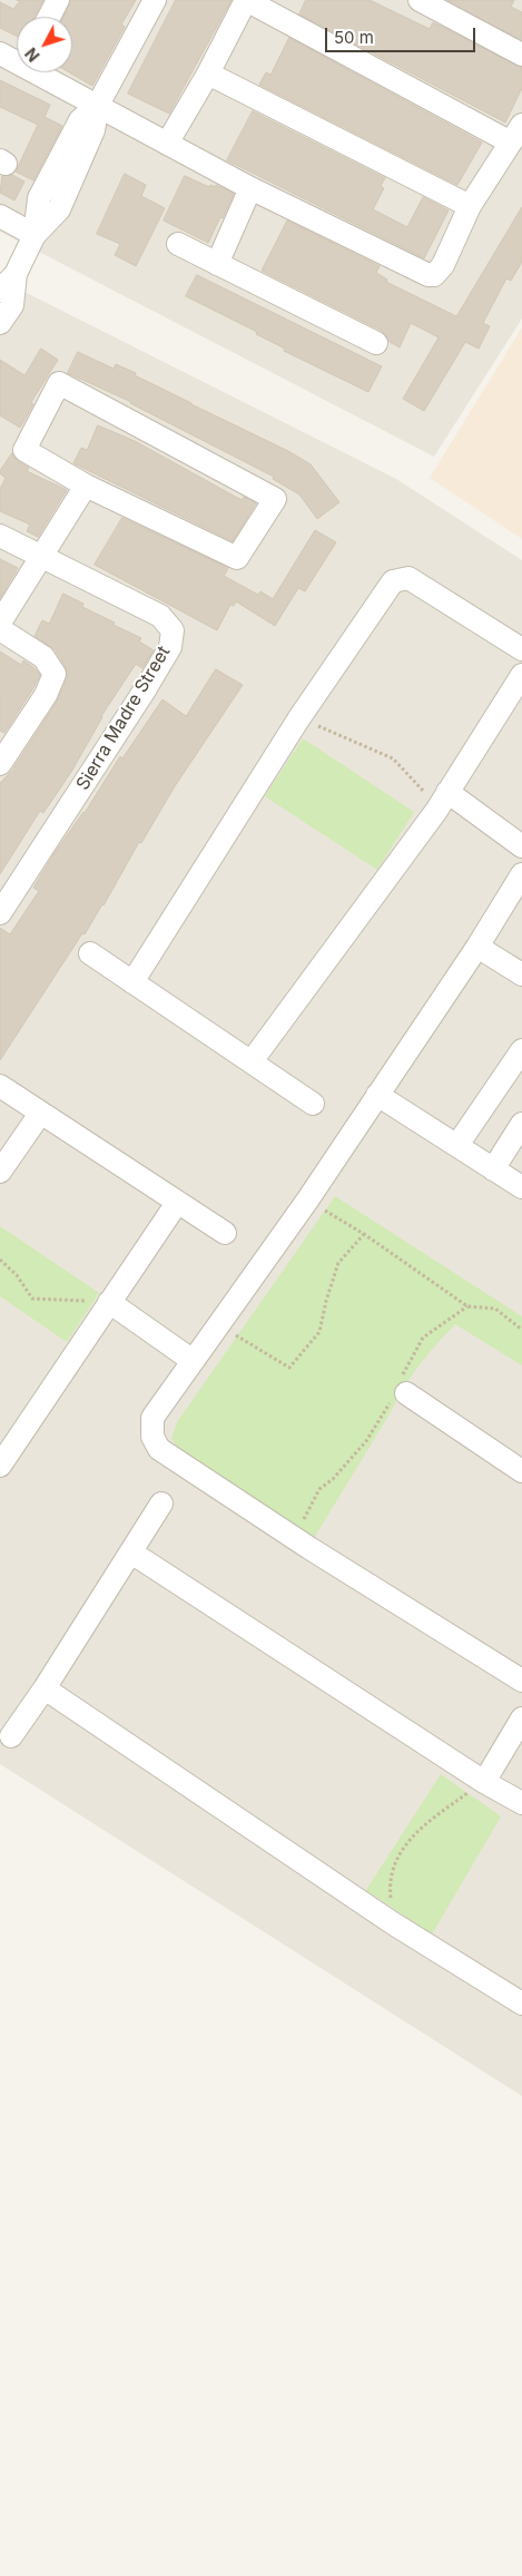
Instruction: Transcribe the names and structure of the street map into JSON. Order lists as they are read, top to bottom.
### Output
{
  "streets": {
    "street": ["Sierra Madre Street"]
  },
  "scale_bar": "50 m",
  "north": "bottom left"
}
